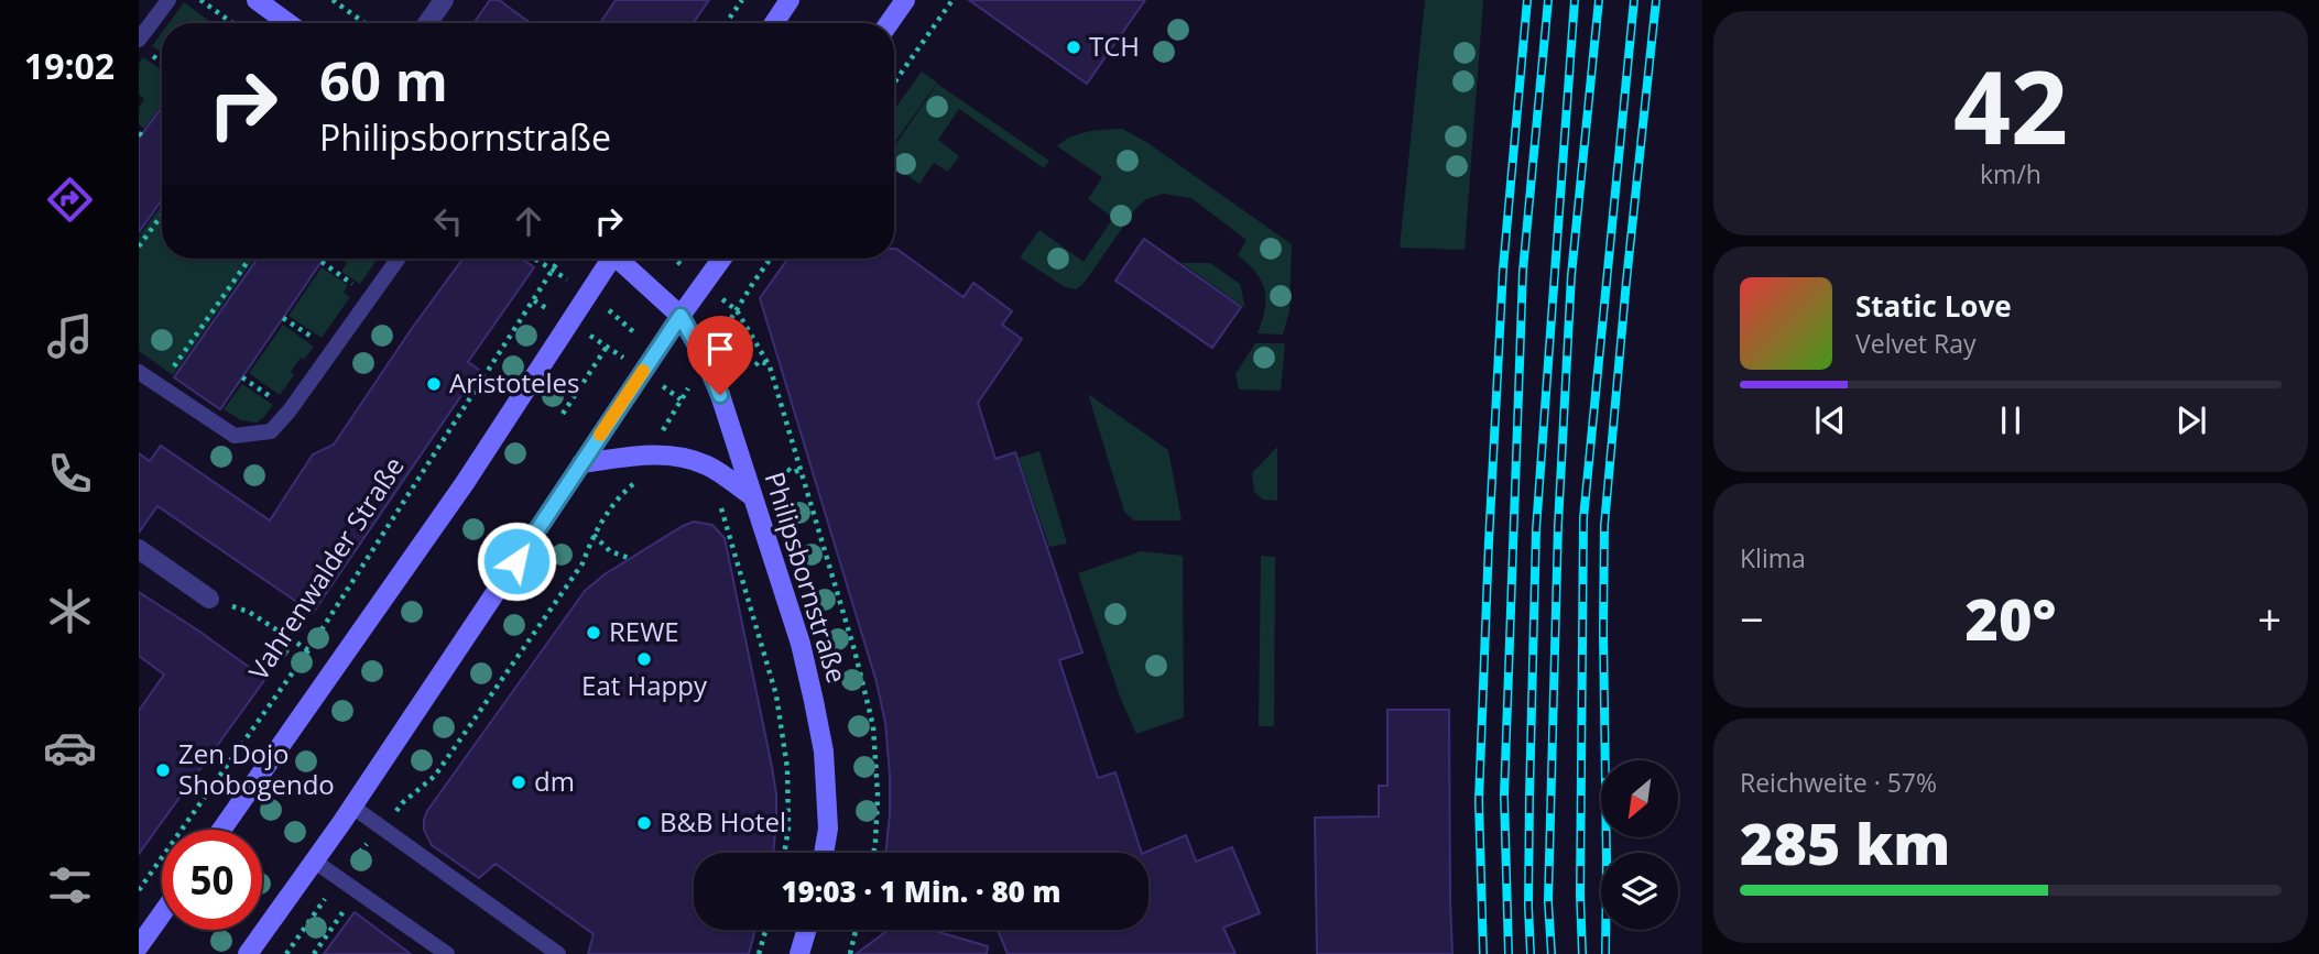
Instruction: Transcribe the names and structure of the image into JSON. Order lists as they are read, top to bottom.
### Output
{
  "streets": {
    "main road": ["Philipsbornstraße"],
    "path": ["Vahrenwalder Straße"]
  },
  "places": [
    "TCH",
    "Aristoteles",
    "REWE",
    "Eat Happy",
    "Zen Dojo Shobogendo",
    "dm",
    "B&B Hotel"
  ],
  "north": "bottom left",
  "page": {
    "tabs": "19:02",
    "tile": [
      ["42", "km/h"],
      "Klima",
      ["Reichweite · 57%", "285 km"]
    ],
    "turn": ["60 m", "Philipsbornstraße"],
    "song": ["Static Love", "Velvet Ray"],
    "heat": ["−", "20°", "+"],
    "limit": "50",
    "trip": "19:03 · 1 Min. · 80 m"
  }
}
